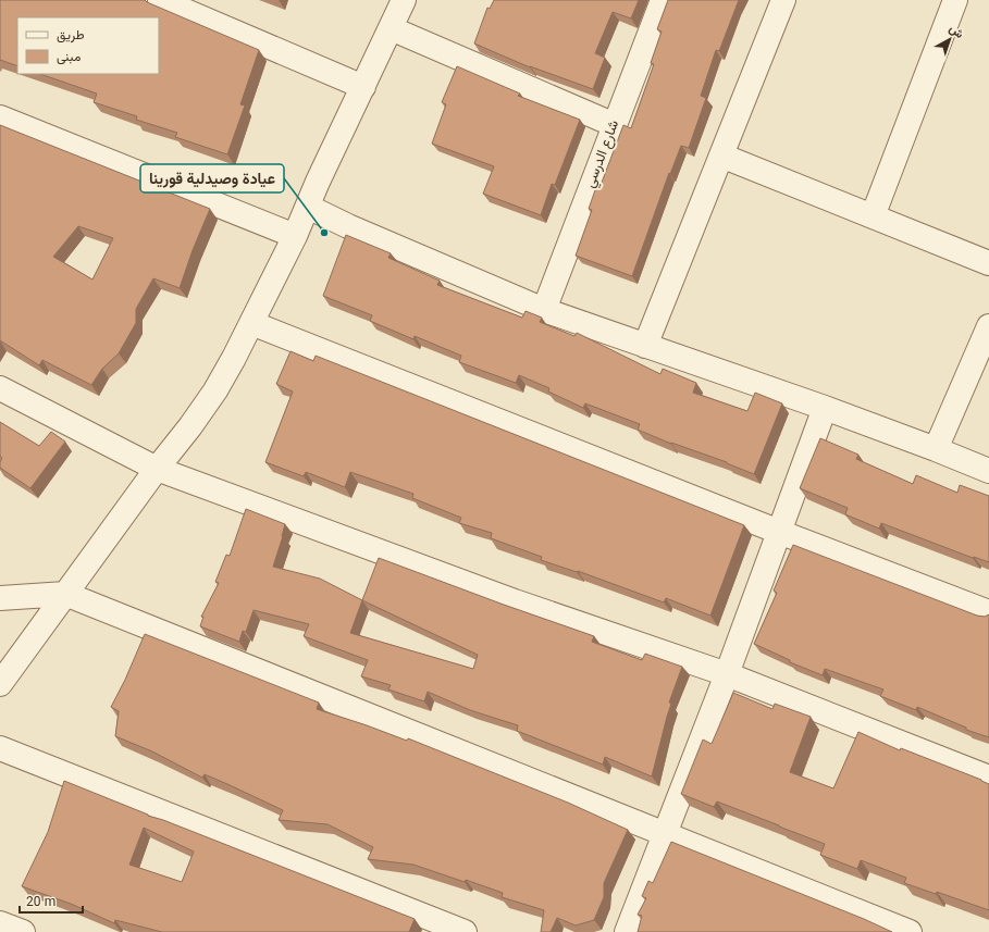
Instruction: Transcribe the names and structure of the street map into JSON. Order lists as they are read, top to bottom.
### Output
{
  "streets": {
    "street": ["شارع الدرسي"]
  },
  "places": ["عيادة وصيدلية قورينا"],
  "legend": ["طريق", "مبنى"],
  "scale_bar": "20 m",
  "north": "top right"
}
